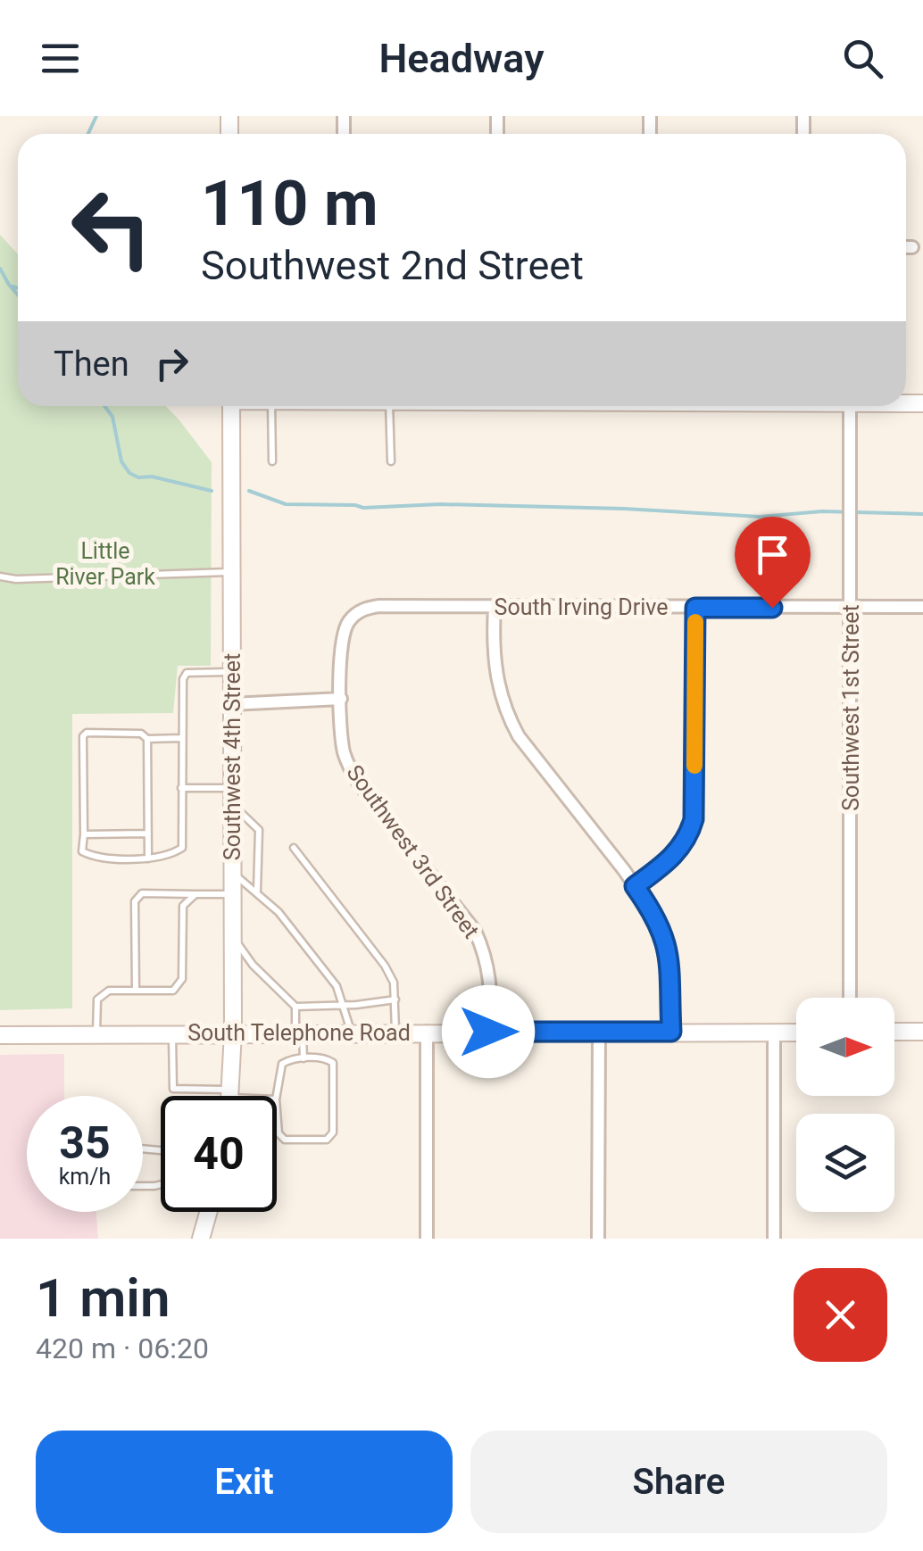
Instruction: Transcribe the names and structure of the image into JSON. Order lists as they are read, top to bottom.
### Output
{
  "streets": {
    "street": [
      "South Irving Drive",
      "Southwest 1st Street",
      "Southwest 4th Street",
      "Southwest 3rd Street",
      "South Telephone Road"
    ]
  },
  "crossings": [
    ["South Irving Drive", "Southwest 1st Street"],
    ["South Irving Drive", "Southwest 3rd Street"],
    ["Southwest 4th Street", "South Telephone Road"],
    ["Southwest 3rd Street", "South Telephone Road"]
  ],
  "parks": ["Little River Park"],
  "north": "right",
  "page": {
    "header": "Headway",
    "turn": ["110 m", "Southwest 2nd Street"],
    "then": "Then",
    "speed": "35 km/h",
    "limit": "40",
    "heading": ["1 min", "420 m · 06:20"],
    "buttons": ["Exit", "Share"]
  }
}
